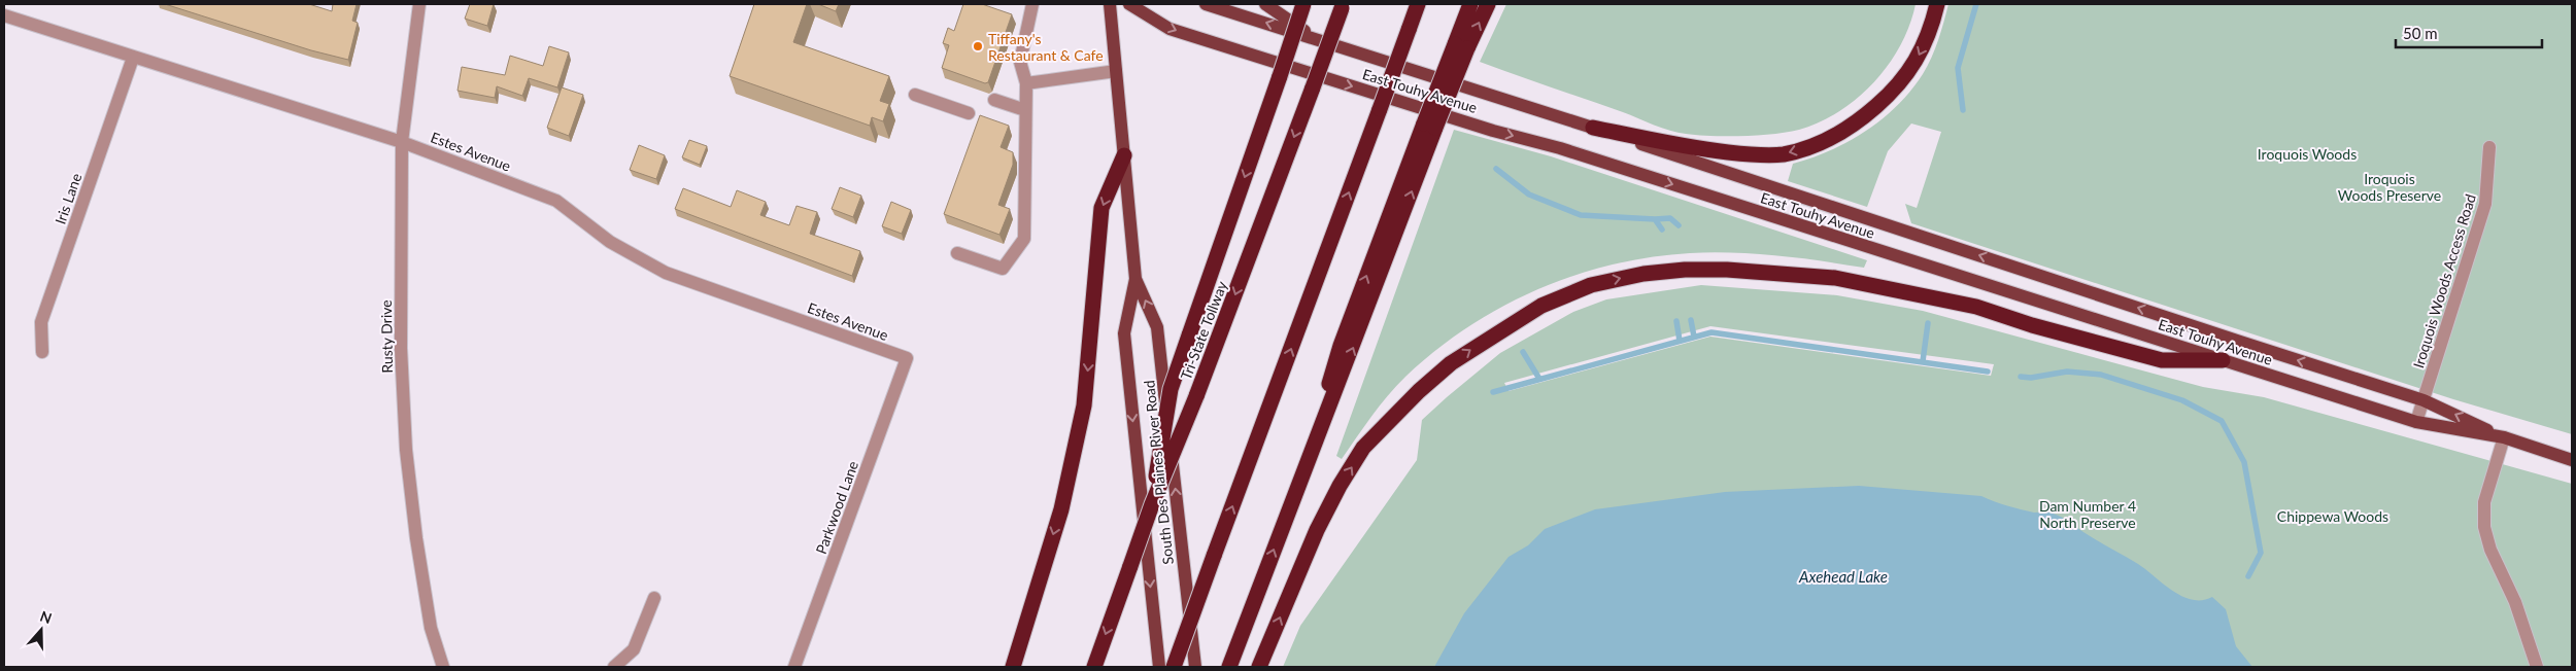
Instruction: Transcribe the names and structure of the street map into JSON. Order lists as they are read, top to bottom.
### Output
{
  "streets": {
    "highway": ["Tri-State Tollway"],
    "main road": ["East Touhy Avenue", "South Des Plaines River Road"],
    "street": [
      "Estes Avenue",
      "Iris Lane",
      "Iroquois Woods Access Road",
      "Rusty Drive",
      "Parkwood Lane"
    ]
  },
  "crossings": [
    ["East Touhy Avenue", "Iroquois Woods Access Road"],
    ["Estes Avenue", "Iris Lane"],
    ["Estes Avenue", "Rusty Drive"],
    ["Estes Avenue", "Parkwood Lane"]
  ],
  "water": ["Axehead Lake"],
  "parks": [
    "Iroquois Woods",
    "Iroquois Woods Preserve",
    "Dam Number 4 North Preserve",
    "Chippewa Woods"
  ],
  "places": ["Tiffany's Restaurant & Cafe"],
  "scale_bar": "50 m",
  "north": "top"
}
